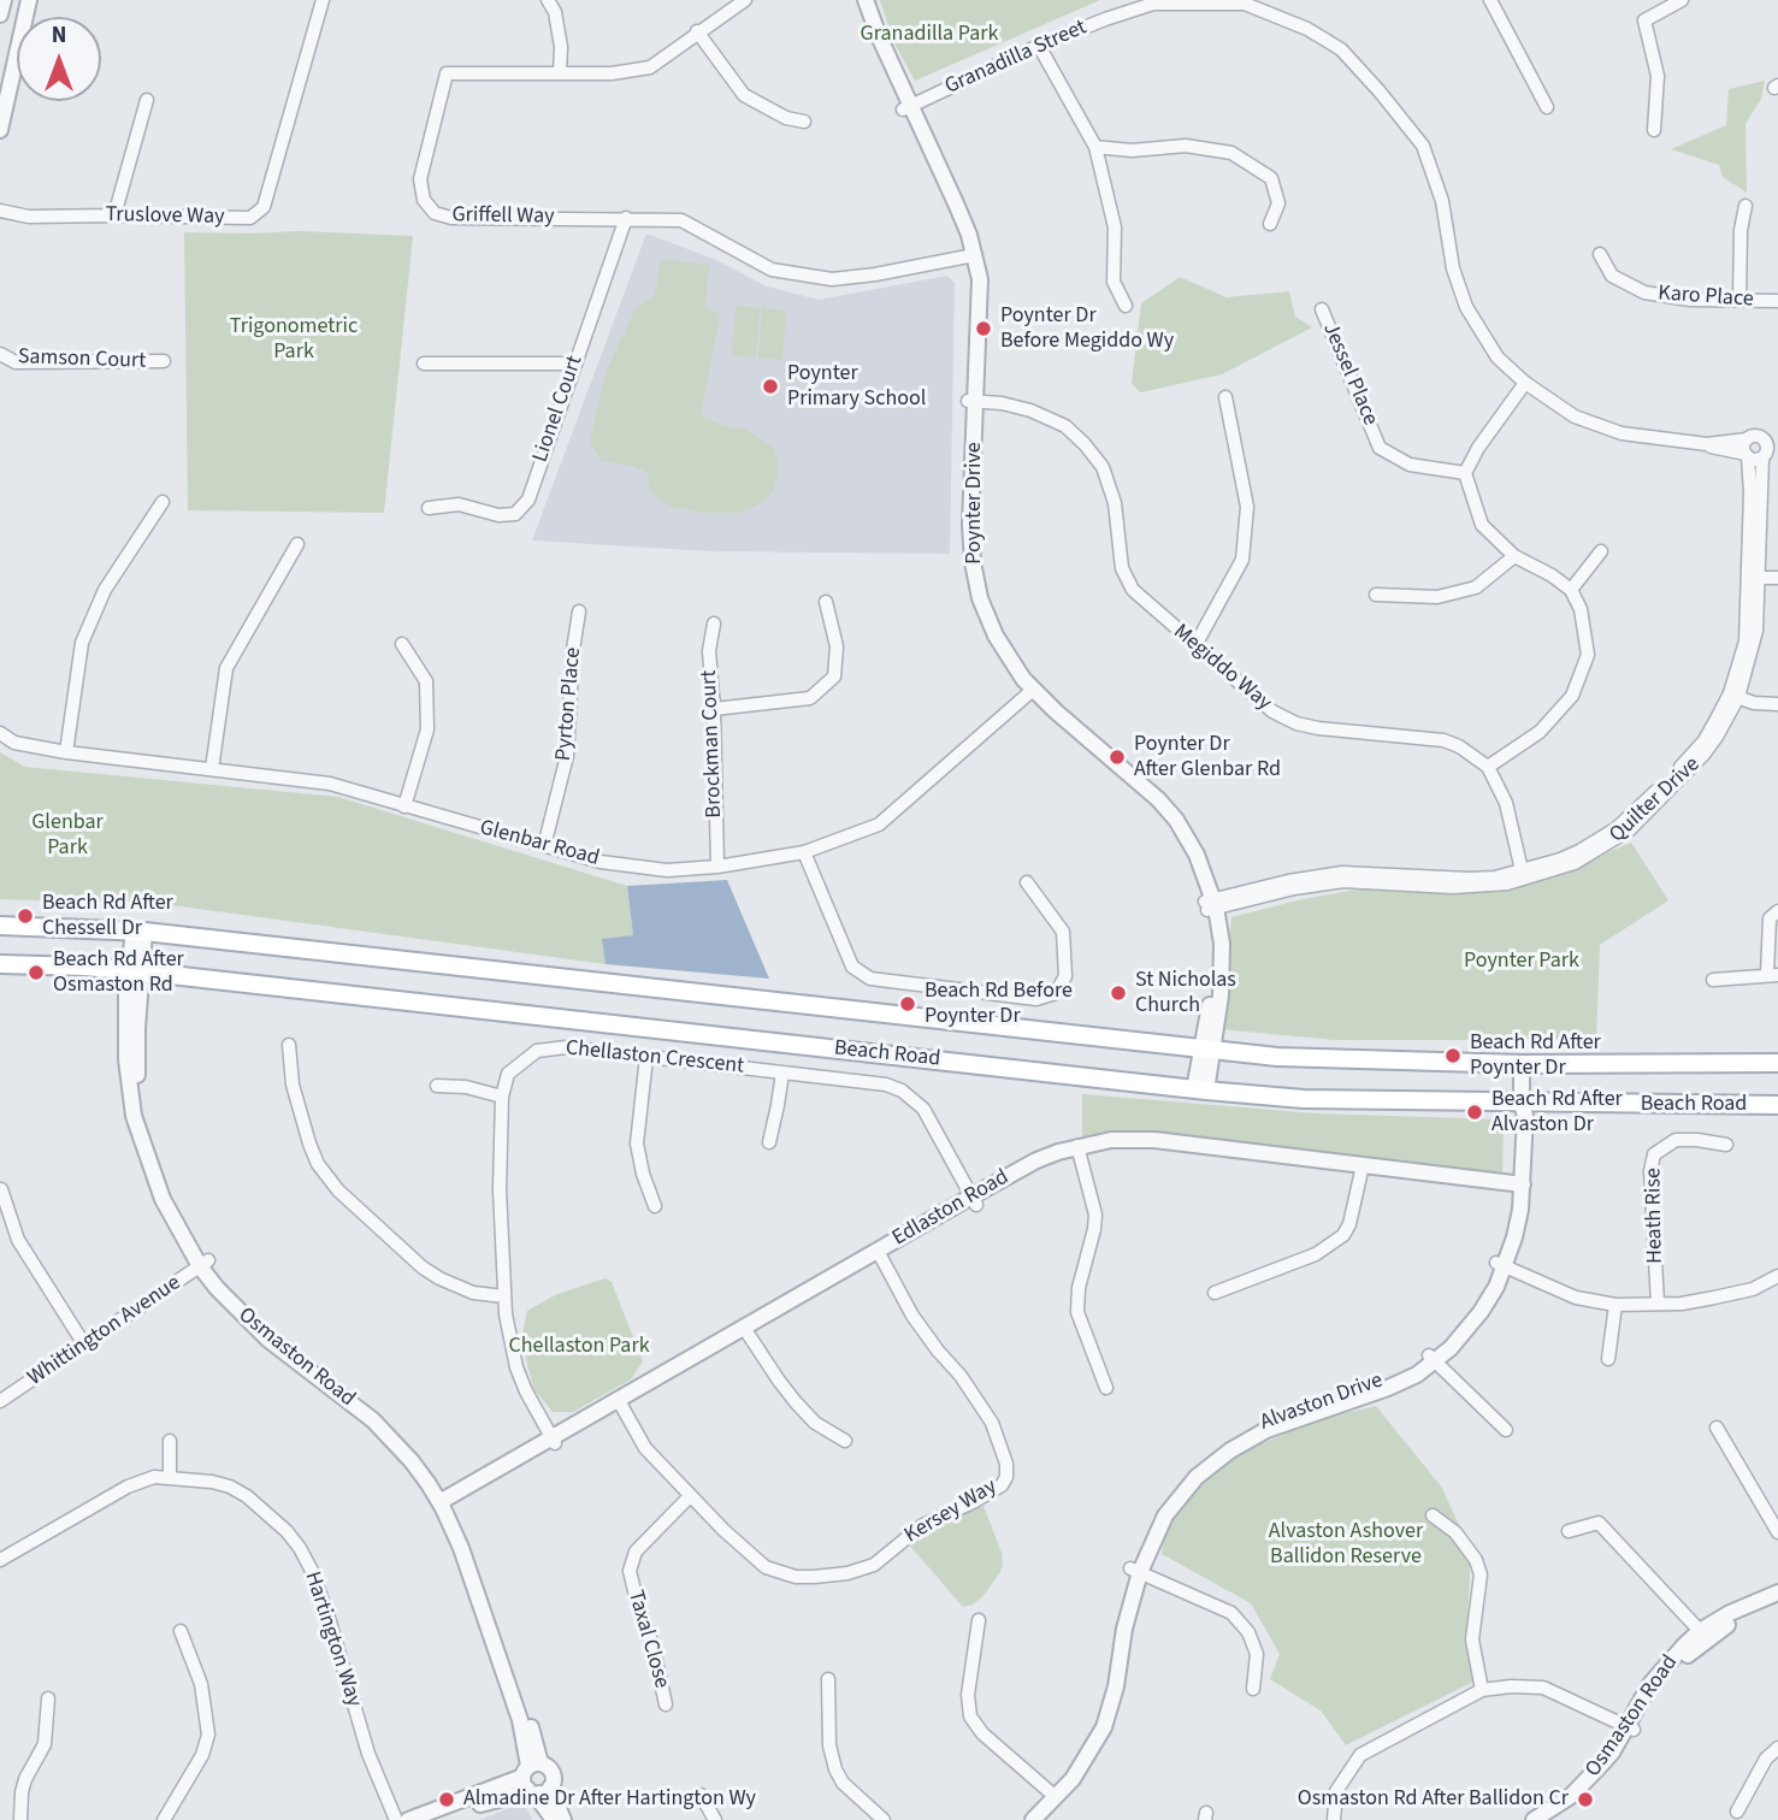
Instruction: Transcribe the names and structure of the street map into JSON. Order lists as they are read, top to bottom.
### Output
{
  "streets": {
    "main road": ["Beach Road"],
    "street": [
      "Granadilla Street",
      "Truslove Way",
      "Griffell Way",
      "Karo Place",
      "Samson Court",
      "Jessel Place",
      "Lionel Court",
      "Poynter Drive",
      "Megiddo Way",
      "Pyrton Place",
      "Brockman Court",
      "Quilter Drive",
      "Glenbar Road",
      "Chellaston Crescent",
      "Edlaston Road",
      "Heath Rise",
      "Whittington Avenue",
      "Osmaston Road",
      "Alvaston Drive",
      "Kersey Way",
      "Hartington Way",
      "Taxal Close"
    ]
  },
  "crossings": [
    ["Granadilla Street", "Poynter Drive"],
    ["Granadilla Street", "Quilter Drive"],
    ["Griffell Way", "Lionel Court"],
    ["Griffell Way", "Poynter Drive"],
    ["Poynter Drive", "Megiddo Way"],
    ["Poynter Drive", "Quilter Drive"],
    ["Poynter Drive", "Glenbar Road"],
    ["Poynter Drive", "Beach Road"],
    ["Pyrton Place", "Glenbar Road"],
    ["Brockman Court", "Glenbar Road"],
    ["Beach Road", "Osmaston Road"],
    ["Beach Road", "Alvaston Drive"],
    ["Chellaston Crescent", "Edlaston Road"],
    ["Edlaston Road", "Osmaston Road"],
    ["Edlaston Road", "Alvaston Drive"],
    ["Edlaston Road", "Kersey Way"],
    ["Whittington Avenue", "Osmaston Road"],
    ["Kersey Way", "Taxal Close"]
  ],
  "parks": [
    "Granadilla Park",
    "Trigonometric Park",
    "Glenbar Park",
    "Poynter Park",
    "Chellaston Park",
    "Alvaston Ashover Ballidon Reserve"
  ],
  "places": [
    "Poynter Dr Before Megiddo Wy",
    "Poynter Primary School",
    "Poynter Dr After Glenbar Rd",
    "Beach Rd After Chessell Dr",
    "Beach Rd After Osmaston Rd",
    "St Nicholas Church",
    "Beach Rd Before Poynter Dr",
    "Beach Rd After Poynter Dr",
    "Beach Rd After Alvaston Dr",
    "Almadine Dr After Hartington Wy",
    "Osmaston Rd After Ballidon Cr"
  ],
  "north": "top"
}
